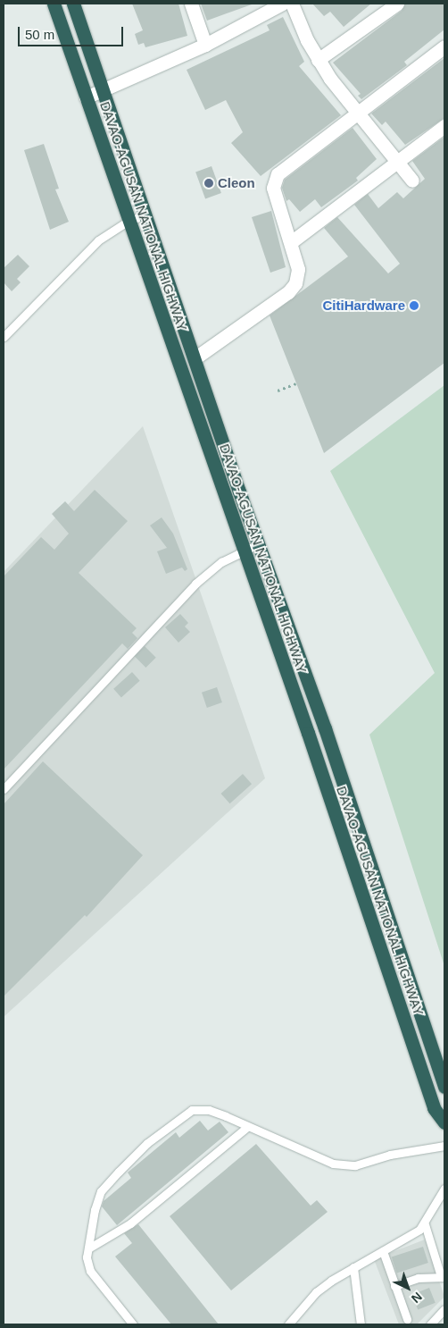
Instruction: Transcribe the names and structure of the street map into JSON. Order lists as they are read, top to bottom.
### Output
{
  "streets": {
    "highway": ["DAVAO-AGUSAN NATIONAL HIGHWAY"]
  },
  "places": ["Cleon", "CitiHardware"],
  "scale_bar": "50 m",
  "north": "bottom right"
}
